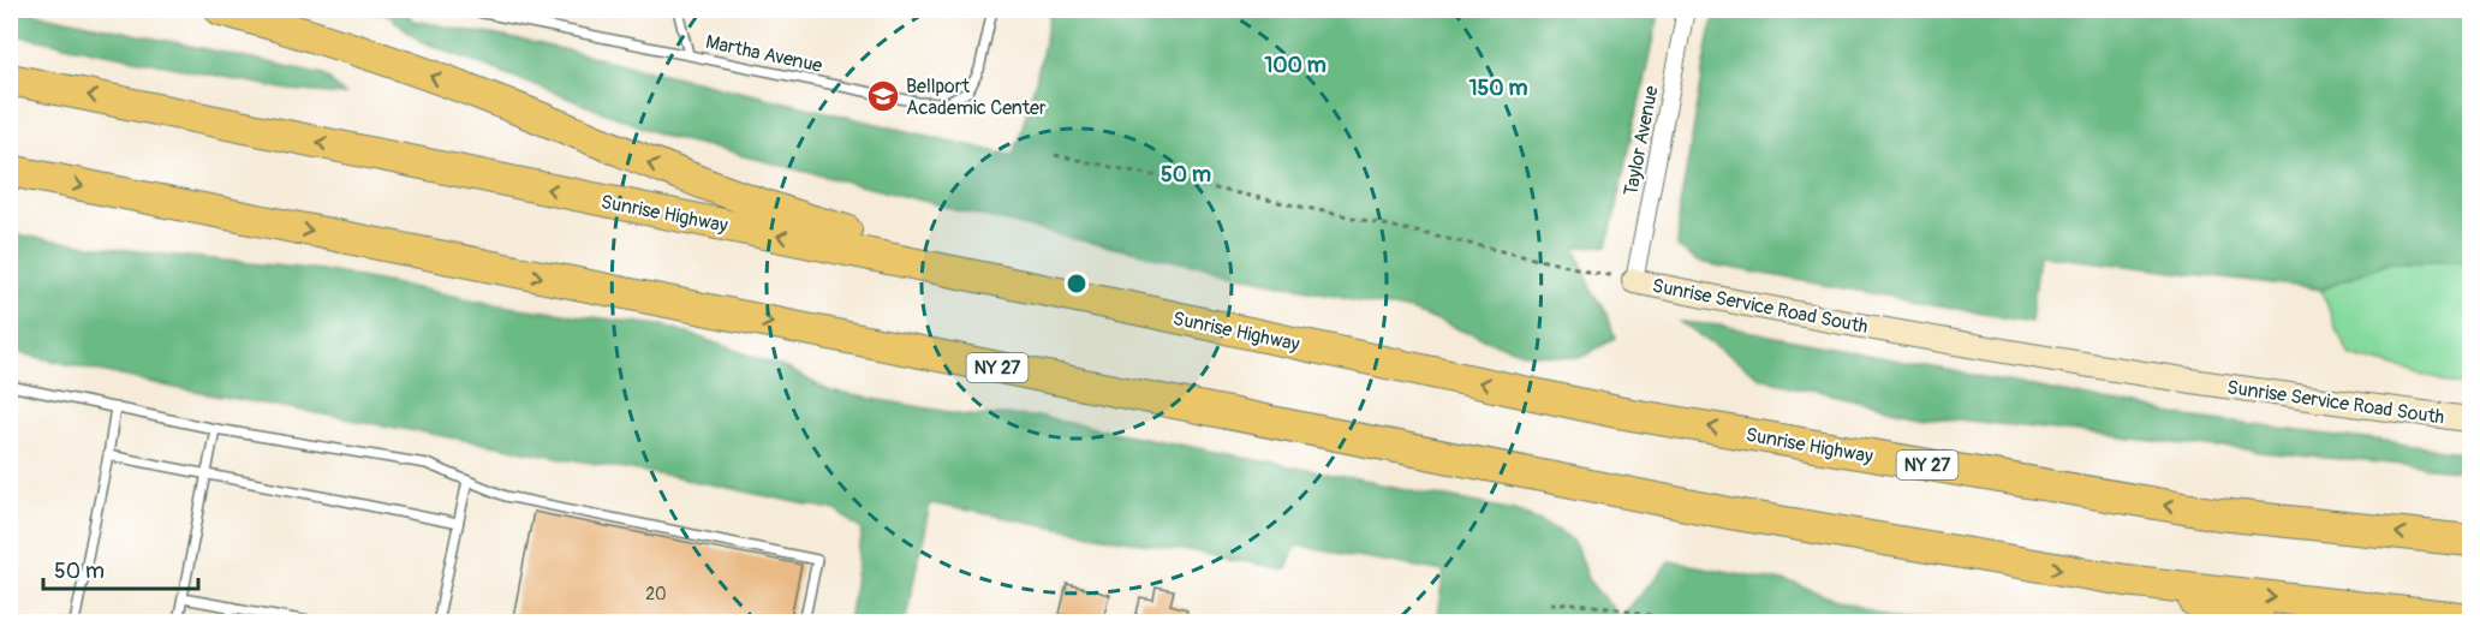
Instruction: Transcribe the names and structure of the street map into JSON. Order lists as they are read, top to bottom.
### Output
{
  "streets": {
    "highway": ["Sunrise Highway", "NY 27"],
    "street": ["Taylor Avenue", "Sunrise Service Road South"],
    "lane": ["Martha Avenue"]
  },
  "crossings": [
    ["Taylor Avenue", "Sunrise Service Road South"]
  ],
  "places": {
    "school or university": ["Bellport Academic Center"]
  },
  "house_numbers": ["20"],
  "scale_bar": "50 m",
  "rings": ["100 m", "150 m", "50 m"]
}
